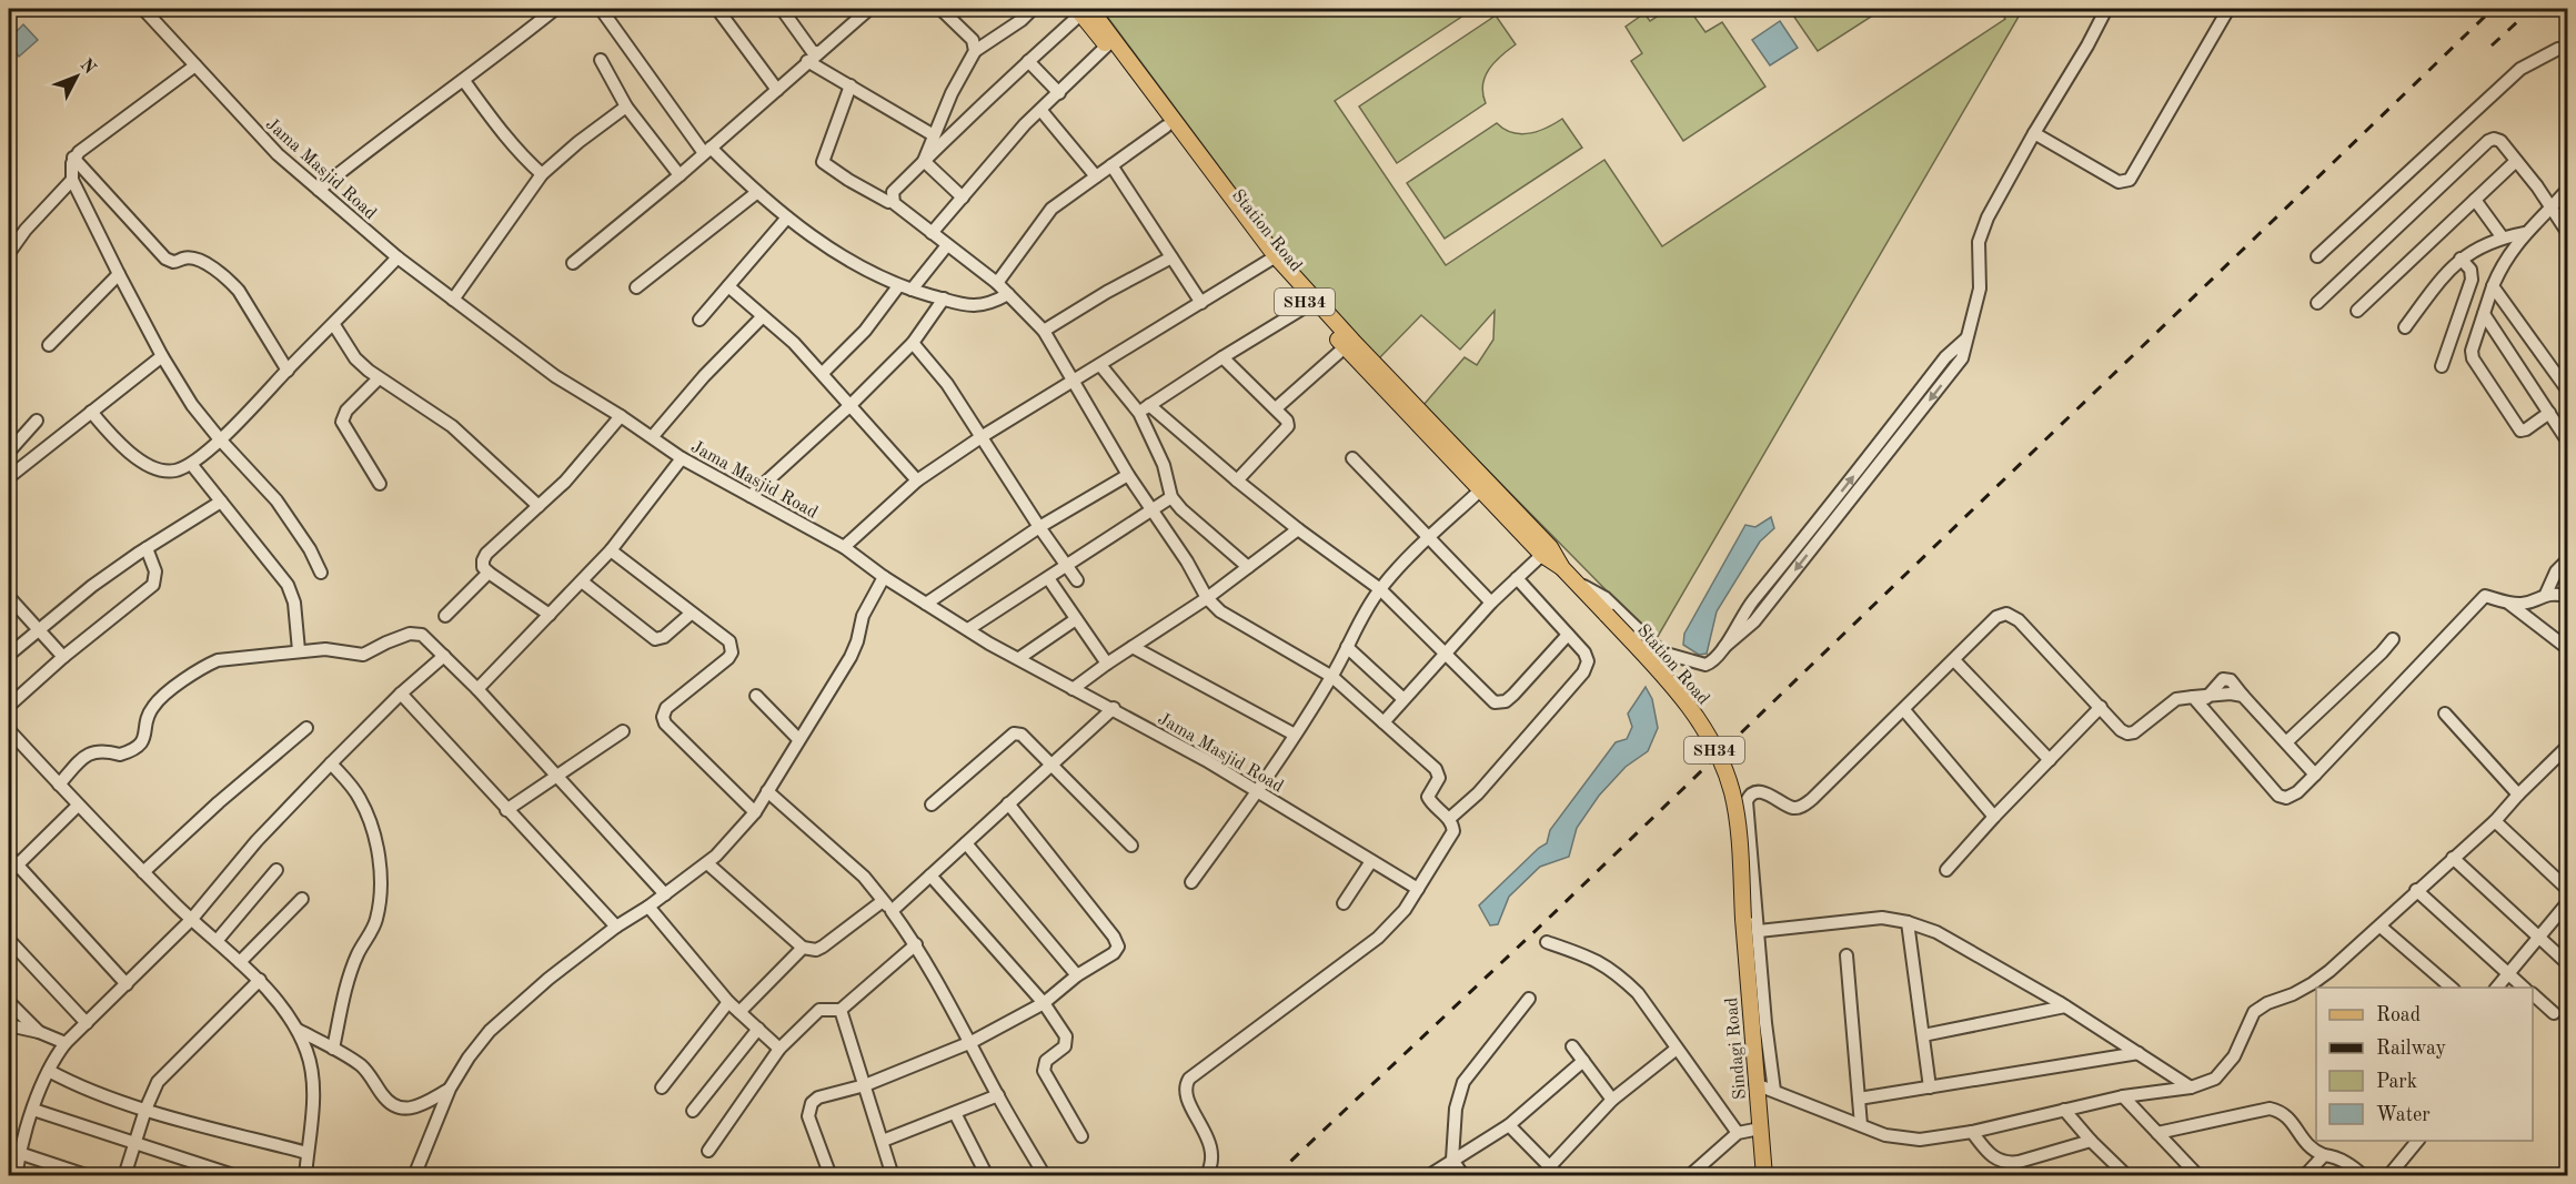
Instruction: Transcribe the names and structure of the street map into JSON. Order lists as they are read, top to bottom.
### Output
{
  "streets": {
    "main road": ["Station Road", "SH34", "Sindagi Road"],
    "street": ["Jama Masjid Road"]
  },
  "crossings": [
    ["Station Road", "Sindagi Road"]
  ],
  "legend": [
    "Road",
    "Railway",
    "Park",
    "Water"
  ],
  "north": "top right"
}
